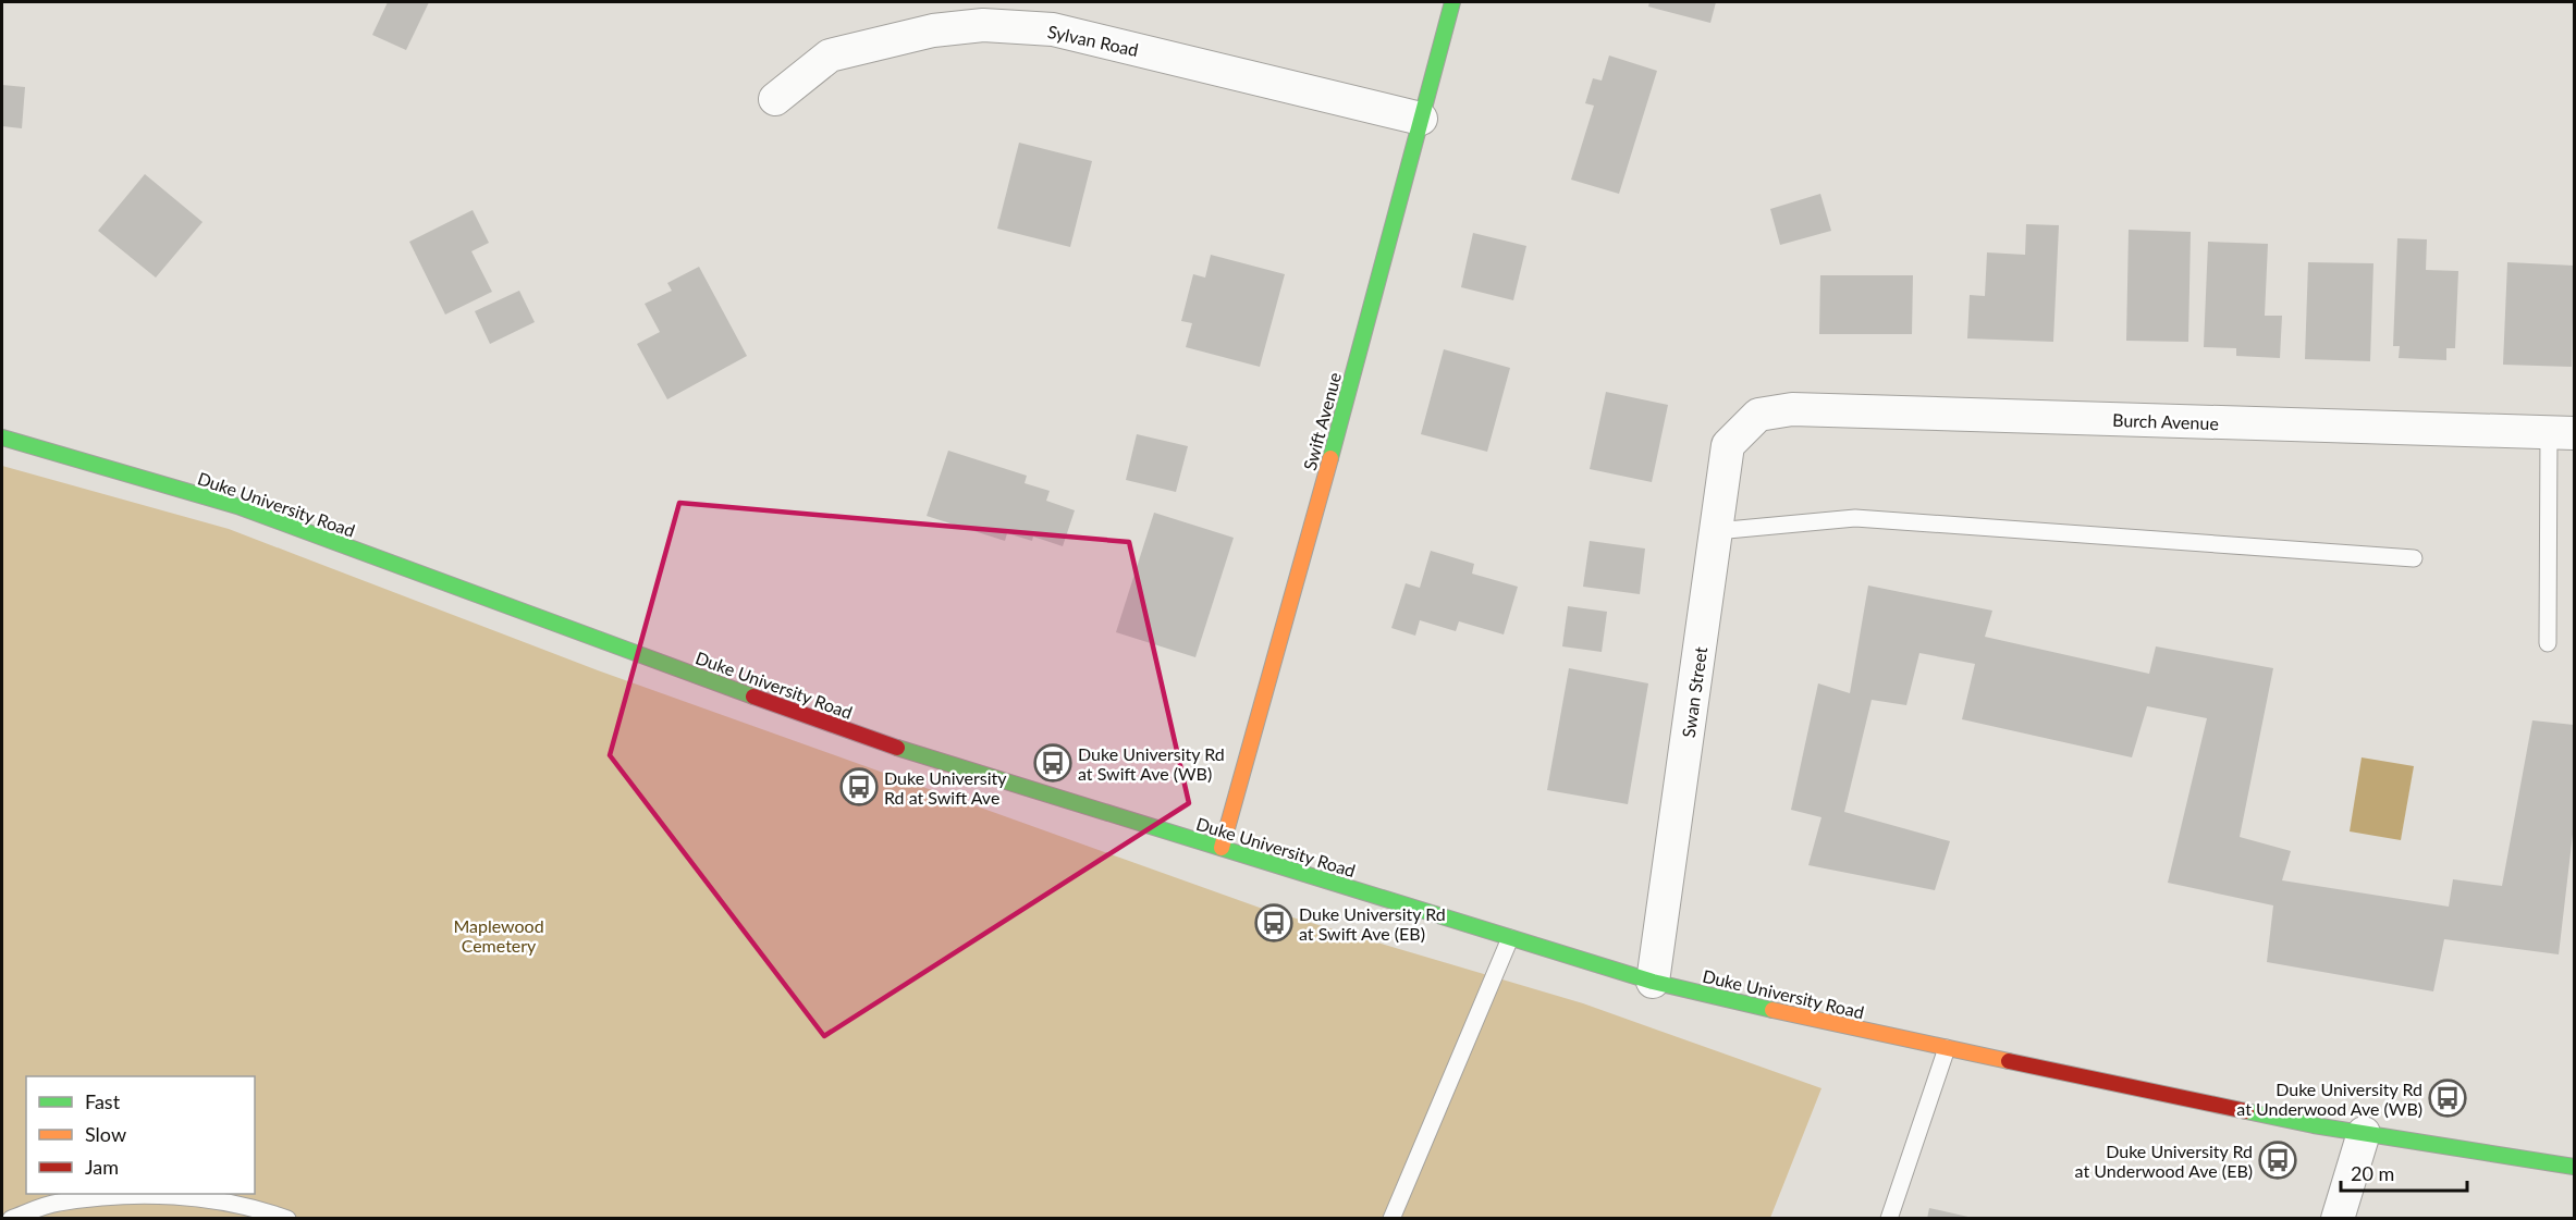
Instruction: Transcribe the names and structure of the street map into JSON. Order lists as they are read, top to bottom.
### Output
{
  "streets": {
    "main road": ["Swift Avenue", "Duke University Road"],
    "street": ["Sylvan Road", "Burch Avenue", "Swan Street"]
  },
  "crossings": [
    ["Sylvan Road", "Swift Avenue"],
    ["Swift Avenue", "Duke University Road"],
    ["Burch Avenue", "Swan Street"],
    ["Duke University Road", "Swan Street"]
  ],
  "parks": ["Maplewood Cemetery"],
  "places": {
    "bus stop": [
      "Duke University Rd at Swift Ave (WB)",
      "Duke University Rd at Swift Ave",
      "Duke University Rd at Swift Ave (EB)",
      "Duke University Rd at Underwood Ave (WB)",
      "Duke University Rd at Underwood Ave (EB)"
    ]
  },
  "legend": ["Fast", "Slow", "Jam"],
  "scale_bar": "20 m"
}
